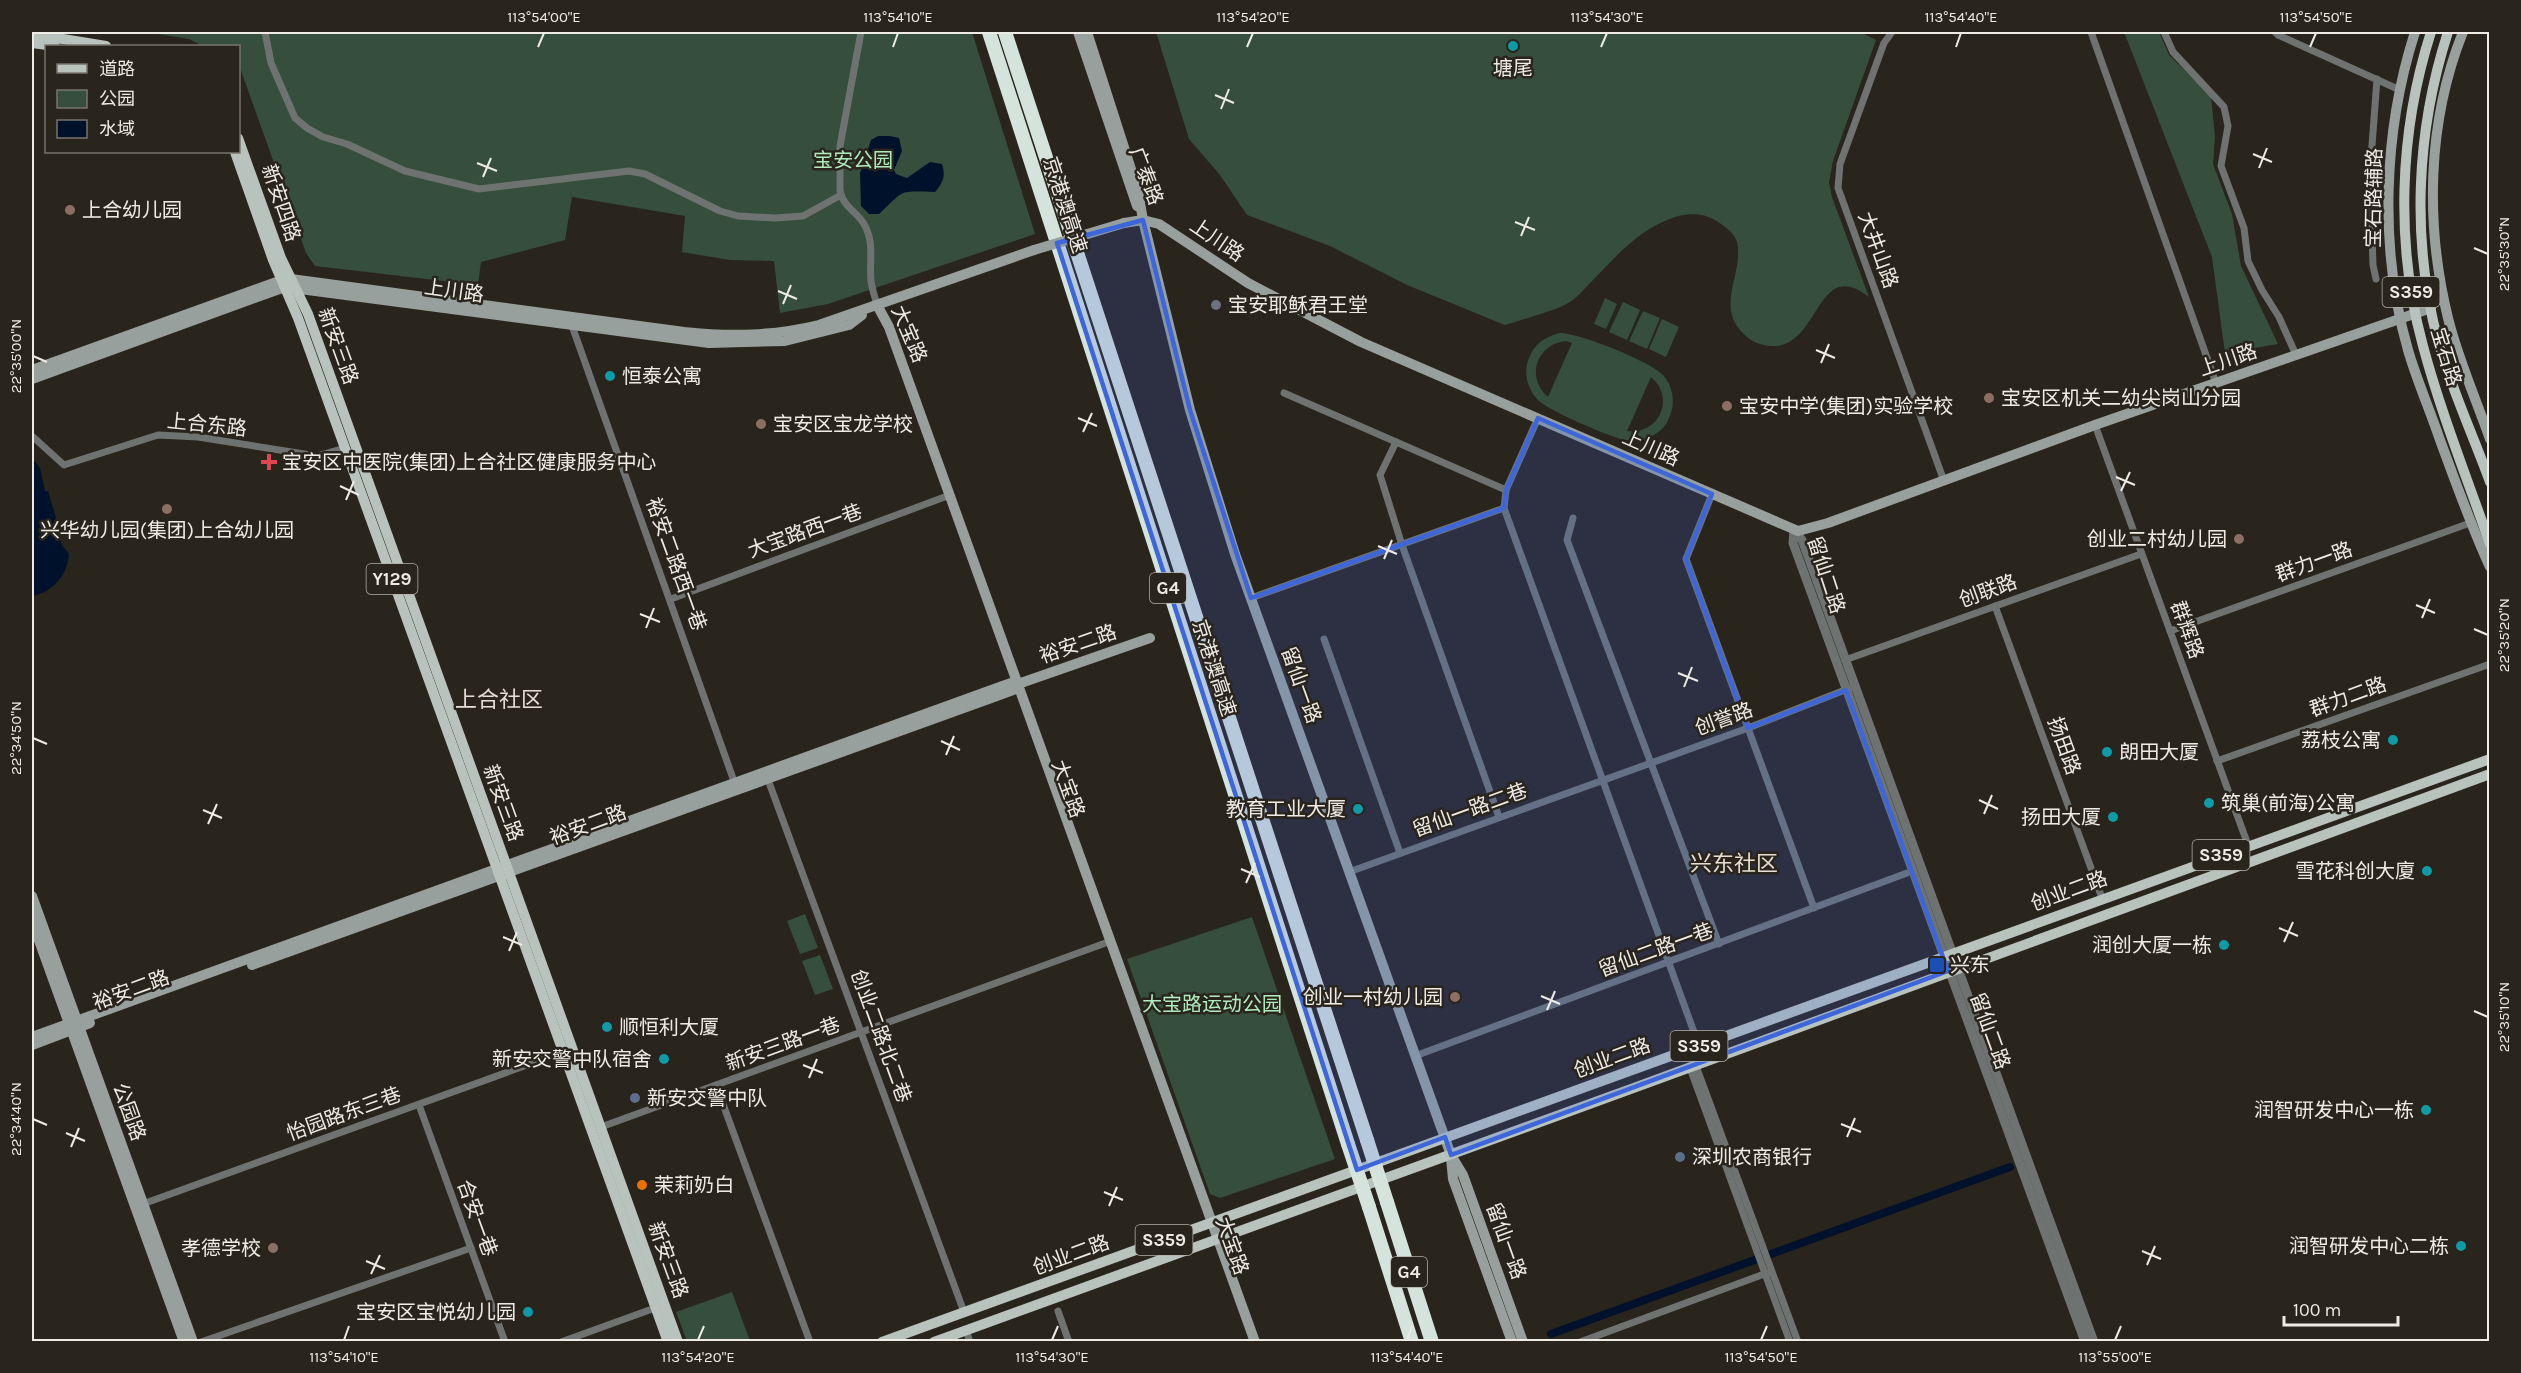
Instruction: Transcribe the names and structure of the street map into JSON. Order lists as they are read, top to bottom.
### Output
{
  "streets": {
    "highway": ["京港澳高速", "G4"],
    "main road": [
      "广泰路",
      "宝石路辅路",
      "新安四路",
      "上川路",
      "S359",
      "大宝路",
      "新安三路",
      "宝石路",
      "Y129",
      "裕安二路",
      "留仙一路",
      "创业二路",
      "公园路"
    ],
    "street": [
      "大井山路",
      "上合东路",
      "大宝路西一巷",
      "群力一路",
      "裕安二路西一巷",
      "留仙二路",
      "创联路",
      "群辉路",
      "群力二路",
      "创誉路",
      "扬田路",
      "留仙一路二巷",
      "留仙二路一巷",
      "创业二路北二巷",
      "新安三路一巷",
      "怡园路东三巷",
      "合安一巷"
    ]
  },
  "crossings": [
    ["广泰路", "上川路"],
    ["广泰路", "留仙一路"],
    ["宝石路辅路", "上川路"],
    ["宝石路辅路", "群力一路"],
    ["新安四路", "上川路"],
    ["新安四路", "新安三路"],
    ["上川路", "大井山路"],
    ["上川路", "大宝路"],
    ["上川路", "新安三路"],
    ["上川路", "宝石路"],
    ["上川路", "裕安二路西一巷"],
    ["上川路", "留仙二路"],
    ["上川路", "群辉路"],
    ["上川路", "留仙一路"],
    ["大宝路", "大宝路西一巷"],
    ["大宝路", "裕安二路"],
    ["大宝路", "创业二路"],
    ["大宝路", "新安三路一巷"],
    ["新安三路", "上合东路"],
    ["新安三路", "裕安二路"],
    ["新安三路", "新安三路一巷"],
    ["新安三路", "怡园路东三巷"],
    ["大宝路西一巷", "裕安二路西一巷"],
    ["群力一路", "群辉路"],
    ["裕安二路西一巷", "裕安二路"],
    ["留仙二路", "创联路"],
    ["留仙二路", "创誉路"],
    ["留仙二路", "创业二路"],
    ["创联路", "群辉路"],
    ["创联路", "扬田路"],
    ["群辉路", "群力二路"],
    ["群辉路", "创业二路"],
    ["裕安二路", "创业二路北二巷"],
    ["裕安二路", "公园路"],
    ["留仙一路", "留仙一路二巷"],
    ["留仙一路", "创业二路"],
    ["留仙一路", "留仙二路一巷"],
    ["创誉路", "留仙一路二巷"],
    ["扬田路", "创业二路"],
    ["创业二路", "创业二路北二巷"],
    ["创业二路北二巷", "新安三路一巷"],
    ["公园路", "怡园路东三巷"],
    ["怡园路东三巷", "合安一巷"]
  ],
  "districts": ["上合社区", "兴东社区"],
  "parks": ["宝安公园", "大宝路运动公园"],
  "places": {
    "other": [
      "塘尾",
      "上合幼儿园",
      "宝安耶稣君王堂",
      "恒泰公寓",
      "宝安区机关二幼尖岗山分园",
      "宝安中学(集团)实验学校",
      "宝安区宝龙学校",
      "兴华幼儿园(集团)上合幼儿园",
      "创业二村幼儿园",
      "荔枝公寓",
      "朗田大厦",
      "筑巢(前海)公寓",
      "教育工业大厦",
      "扬田大厦",
      "雪花科创大廈",
      "润创大厦一栋",
      "创业一村幼儿园",
      "顺恒利大厦",
      "新安交警中队宿舍",
      "新安交警中队",
      "润智研发中心一栋",
      "深圳农商银行",
      "茉莉奶白",
      "润智研发中心二栋",
      "孝德学校",
      "宝安区宝悦幼儿园"
    ],
    "health": ["宝安区中医院(集团)上合社区健康服务中心"],
    "transit": ["兴东"]
  },
  "legend": ["道路", "公园", "水域"],
  "scale_bar": "100 m",
  "coordinates": [
    "113°54'00\"E",
    "113°54'10\"E",
    "113°54'20\"E",
    "113°54'30\"E",
    "113°54'40\"E",
    "113°54'50\"E",
    "22°35'30\"N",
    "22°35'00\"N",
    "22°35'20\"N",
    "22°34'50\"N",
    "22°35'10\"N",
    "22°34'40\"N",
    "113°55'00\"E"
  ]
}
